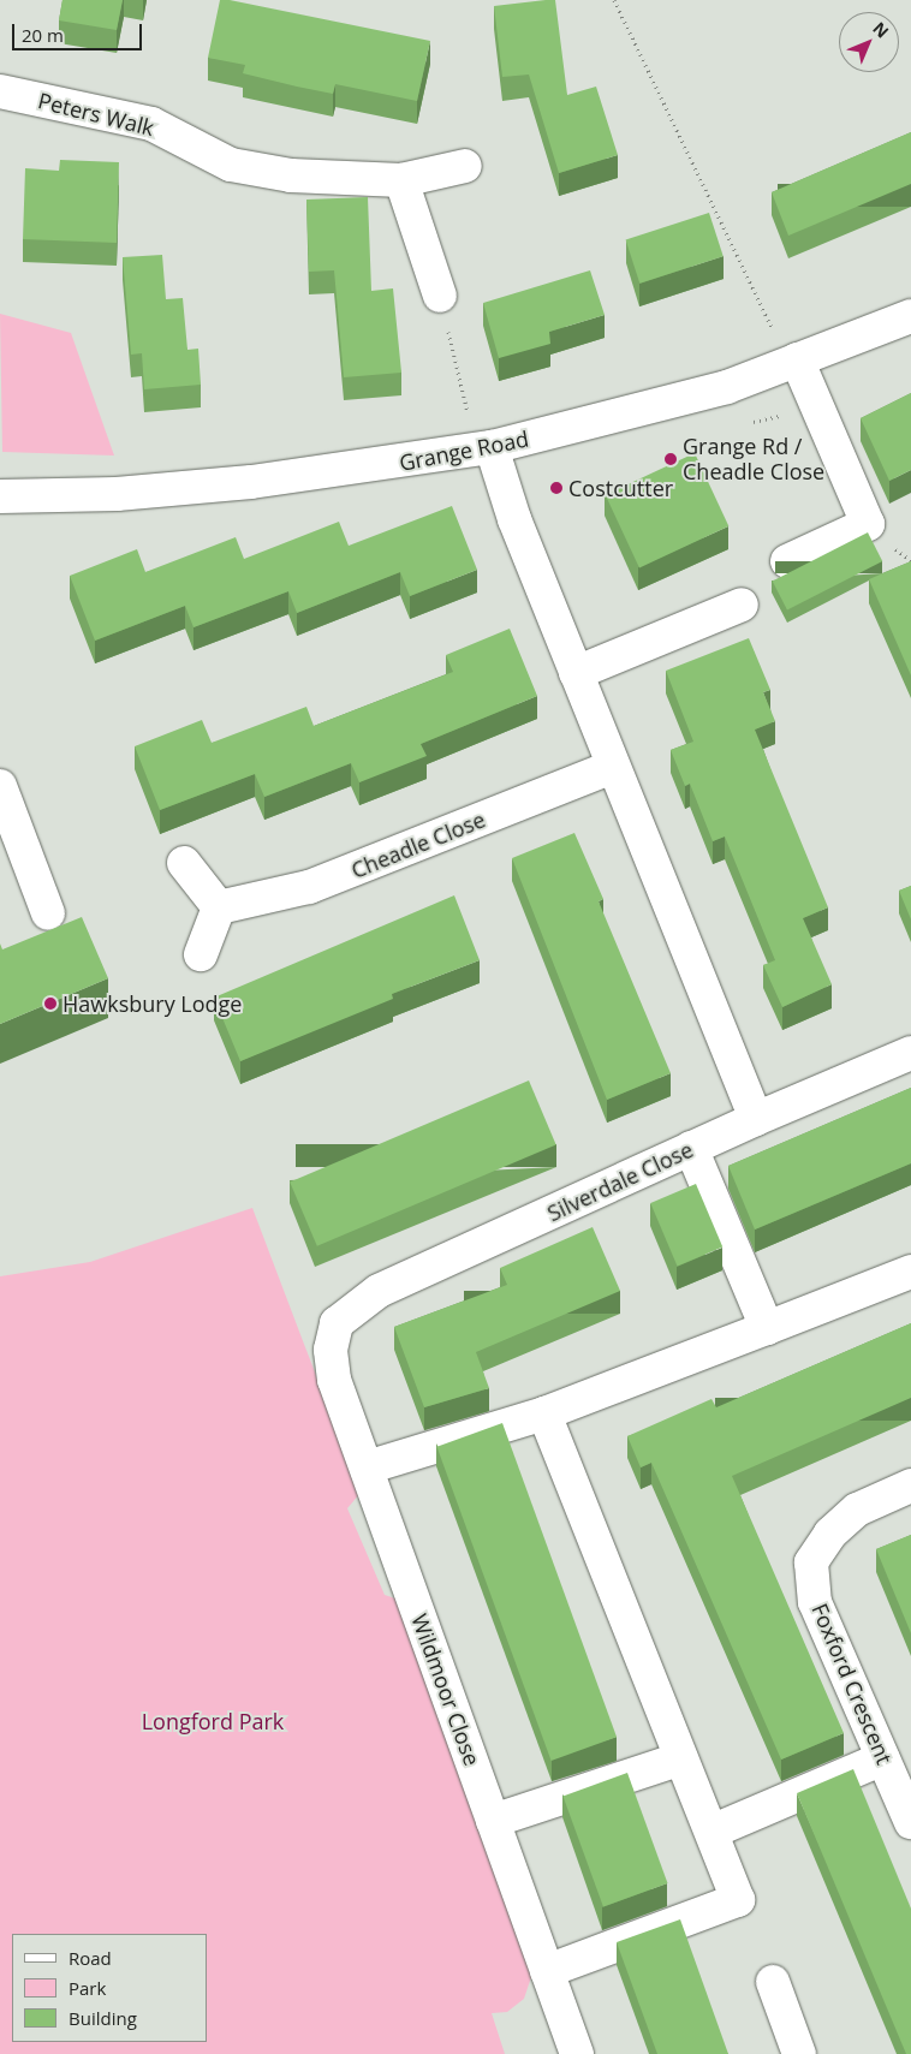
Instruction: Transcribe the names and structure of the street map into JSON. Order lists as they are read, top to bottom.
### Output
{
  "streets": {
    "street": [
      "Peters Walk",
      "Grange Road",
      "Cheadle Close",
      "Silverdale Close",
      "Foxford Crescent",
      "Wildmoor Close"
    ]
  },
  "crossings": [
    ["Silverdale Close", "Wildmoor Close"]
  ],
  "parks": ["Longford Park"],
  "places": ["Grange Rd / Cheadle Close", "Costcutter", "Hawksbury Lodge"],
  "legend": ["Road", "Park", "Building"],
  "scale_bar": "20 m",
  "north": "top right"
}
